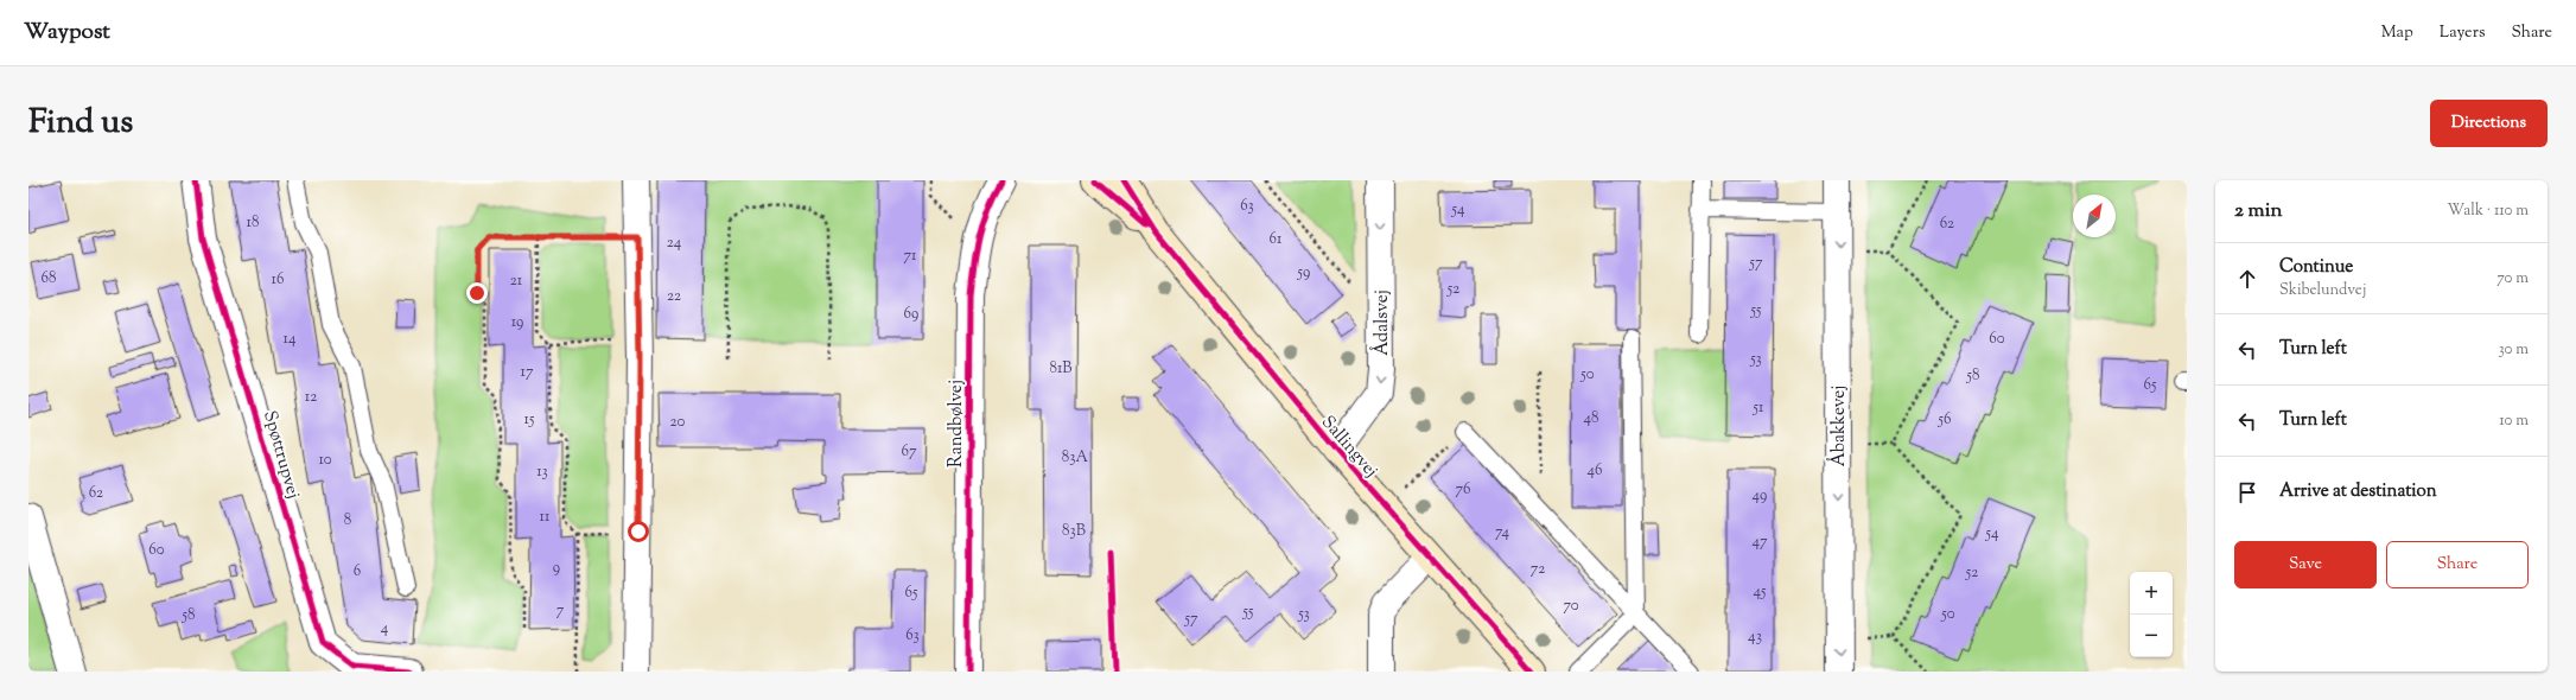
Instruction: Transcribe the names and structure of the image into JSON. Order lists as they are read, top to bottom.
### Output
{
  "streets": {
    "street": [
      "Ådalsvej",
      "Randbølvej",
      "Åbakkevej",
      "Sallingvej",
      "Spøttrupvej"
    ]
  },
  "crossings": [
    ["Ådalsvej", "Sallingvej"]
  ],
  "one_way": ["Ådalsvej", "Åbakkevej"],
  "house_numbers": [
    "63",
    "54",
    "18",
    "62",
    "61",
    "24",
    "71",
    "57",
    "59",
    "68",
    "16",
    "21",
    "52",
    "22",
    "55",
    "69",
    "19",
    "14",
    "60",
    "53",
    "81B",
    "17",
    "50",
    "58",
    "65",
    "12",
    "51",
    "48",
    "15",
    "56",
    "20",
    "67",
    "83A",
    "10",
    "46",
    "13",
    "76",
    "62",
    "49",
    "11",
    "8",
    "83B",
    "74",
    "54",
    "47",
    "60",
    "9",
    "72",
    "6",
    "52",
    "45",
    "65",
    "70",
    "7",
    "55",
    "53",
    "50",
    "58",
    "57",
    "4",
    "63",
    "43"
  ],
  "north": "top right",
  "page": {
    "header": "Waypost",
    "nav": ["Map", "Layers", "Share"],
    "title": "Find us",
    "buttons": [
      "Directions",
      ["Save", "Share"]
    ],
    "heading": ["2 min", "Walk · 110 m"],
    "list": [
      ["Continue", "Skibelundvej", "70 m"],
      ["Turn left", "30 m"],
      ["Turn left", "10 m"],
      "Arrive at destination"
    ],
    "map_buttons": ["+", "−"]
  }
}
